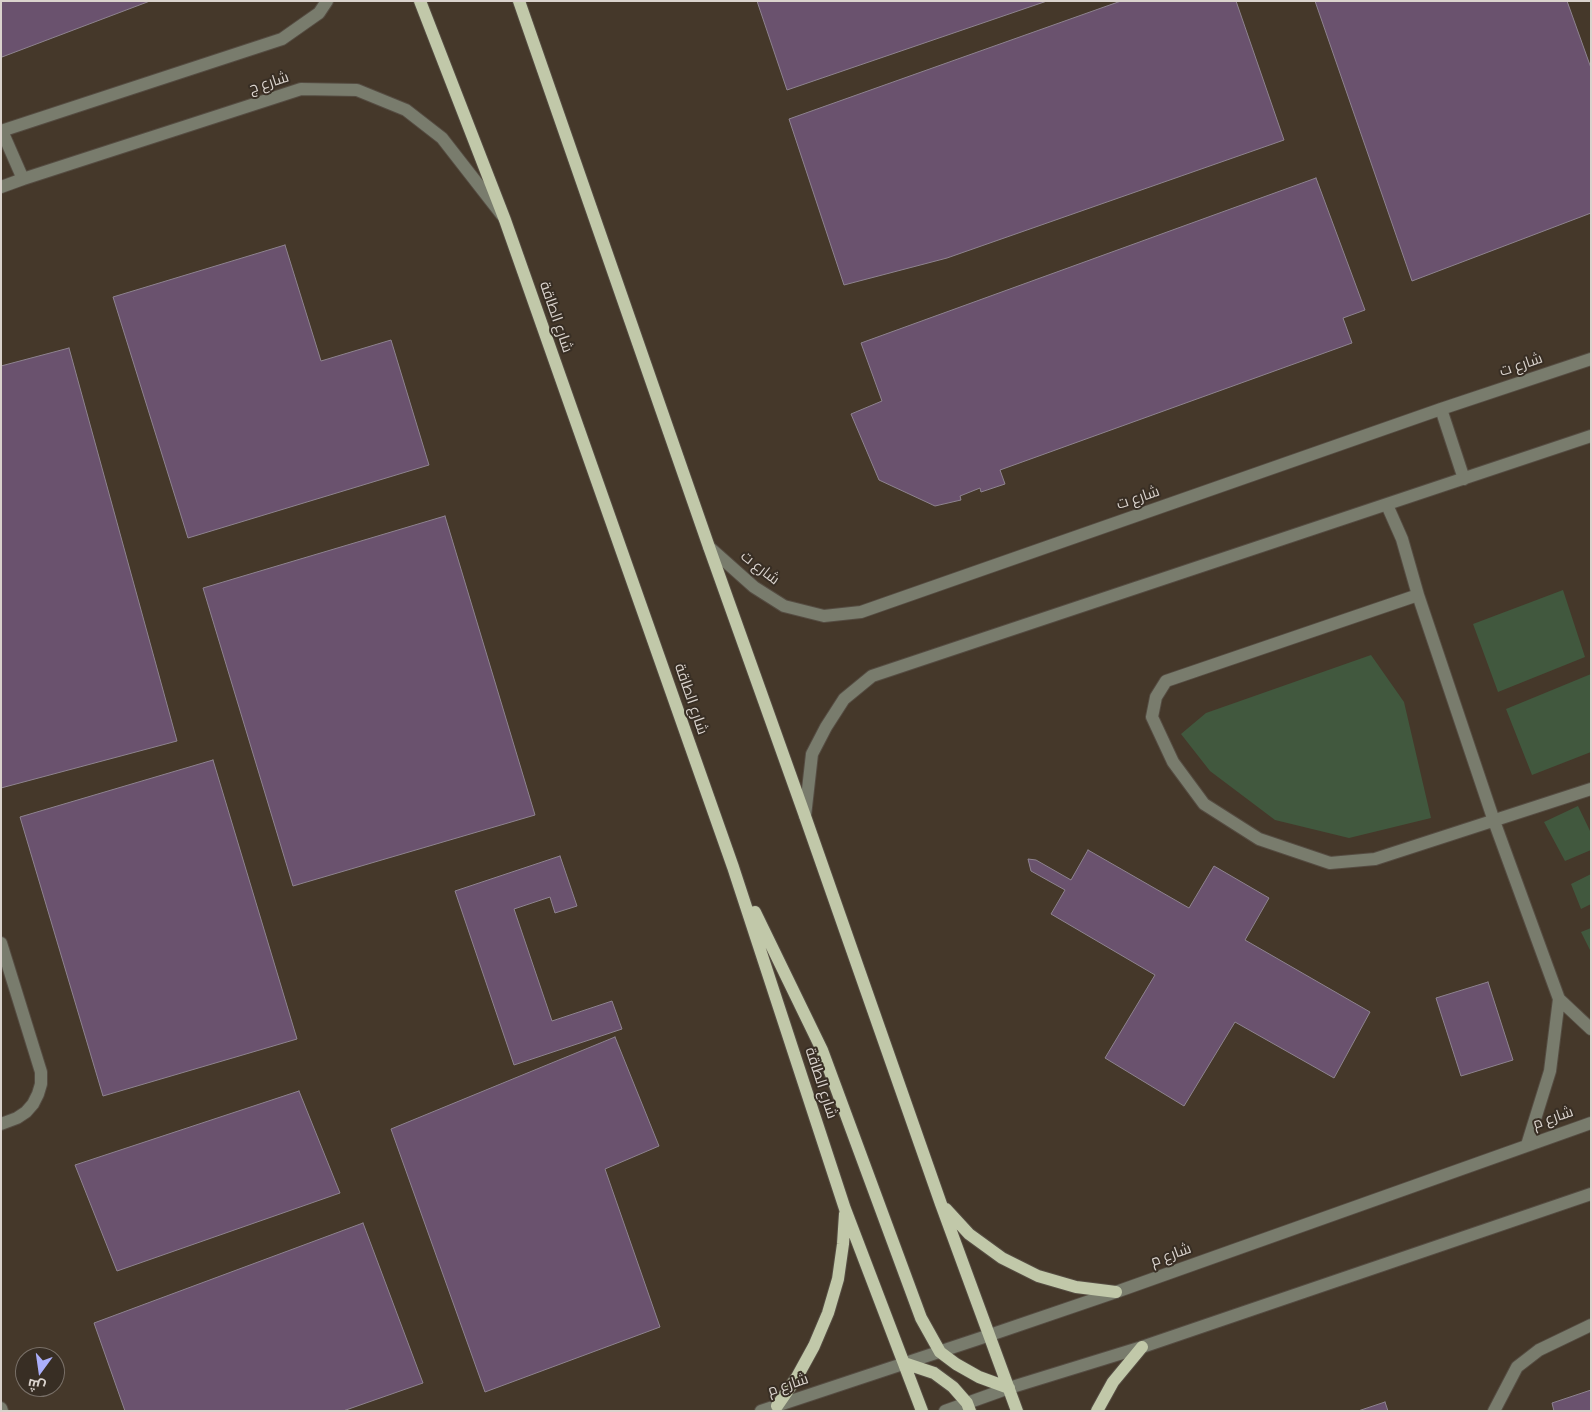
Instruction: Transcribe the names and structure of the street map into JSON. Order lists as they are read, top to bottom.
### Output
{
  "streets": {
    "main road": ["شارع الطاقة"],
    "street": ["شارع ج", "شارع ت", "شارع م"]
  },
  "crossings": [
    ["شارع ج", "شارع الطاقة"],
    ["شارع الطاقة", "شارع م"]
  ],
  "north": "bottom"
}
